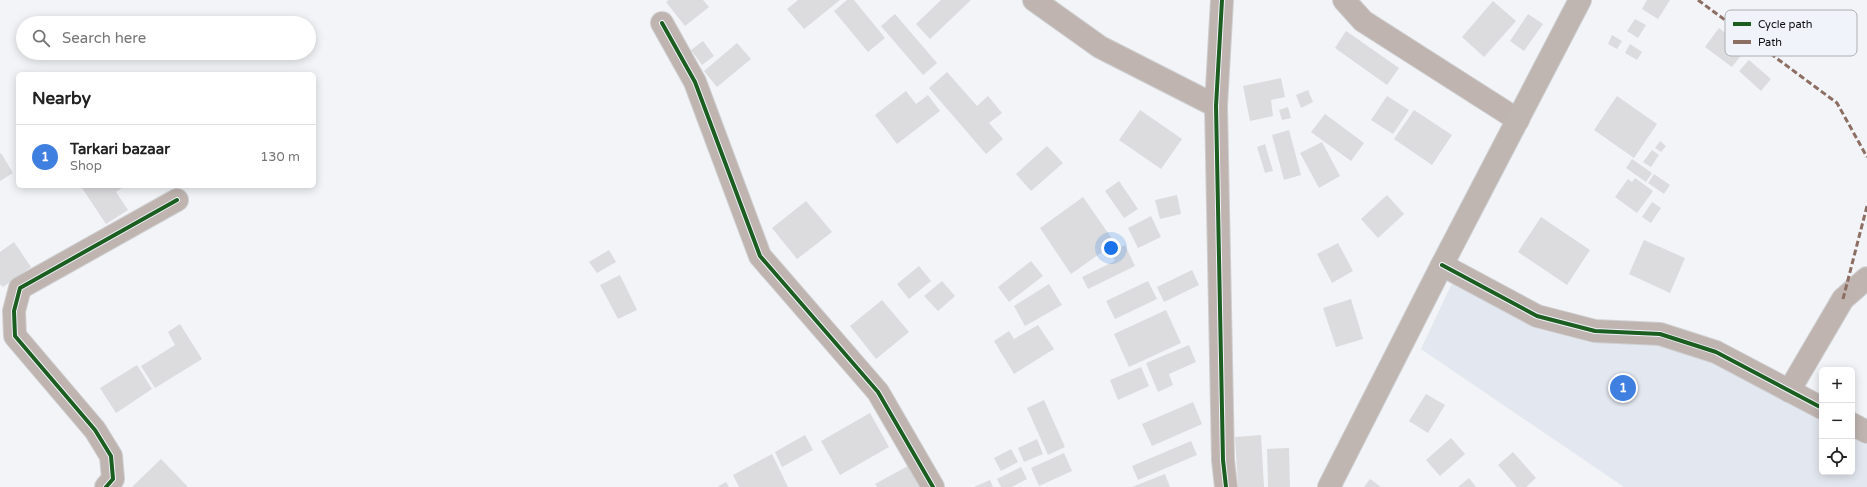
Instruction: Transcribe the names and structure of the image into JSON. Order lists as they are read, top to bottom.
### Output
{
  "legend": ["Cycle path", "Path"],
  "page": {
    "search": "Search here",
    "heading": "Nearby",
    "list": [
      {
        "mark": "1",
        "name": "Tarkari bazaar",
        "note": "Shop",
        "value": "130 m"
      }
    ],
    "map_buttons": ["+", "−"],
    "pins": "1"
  }
}
